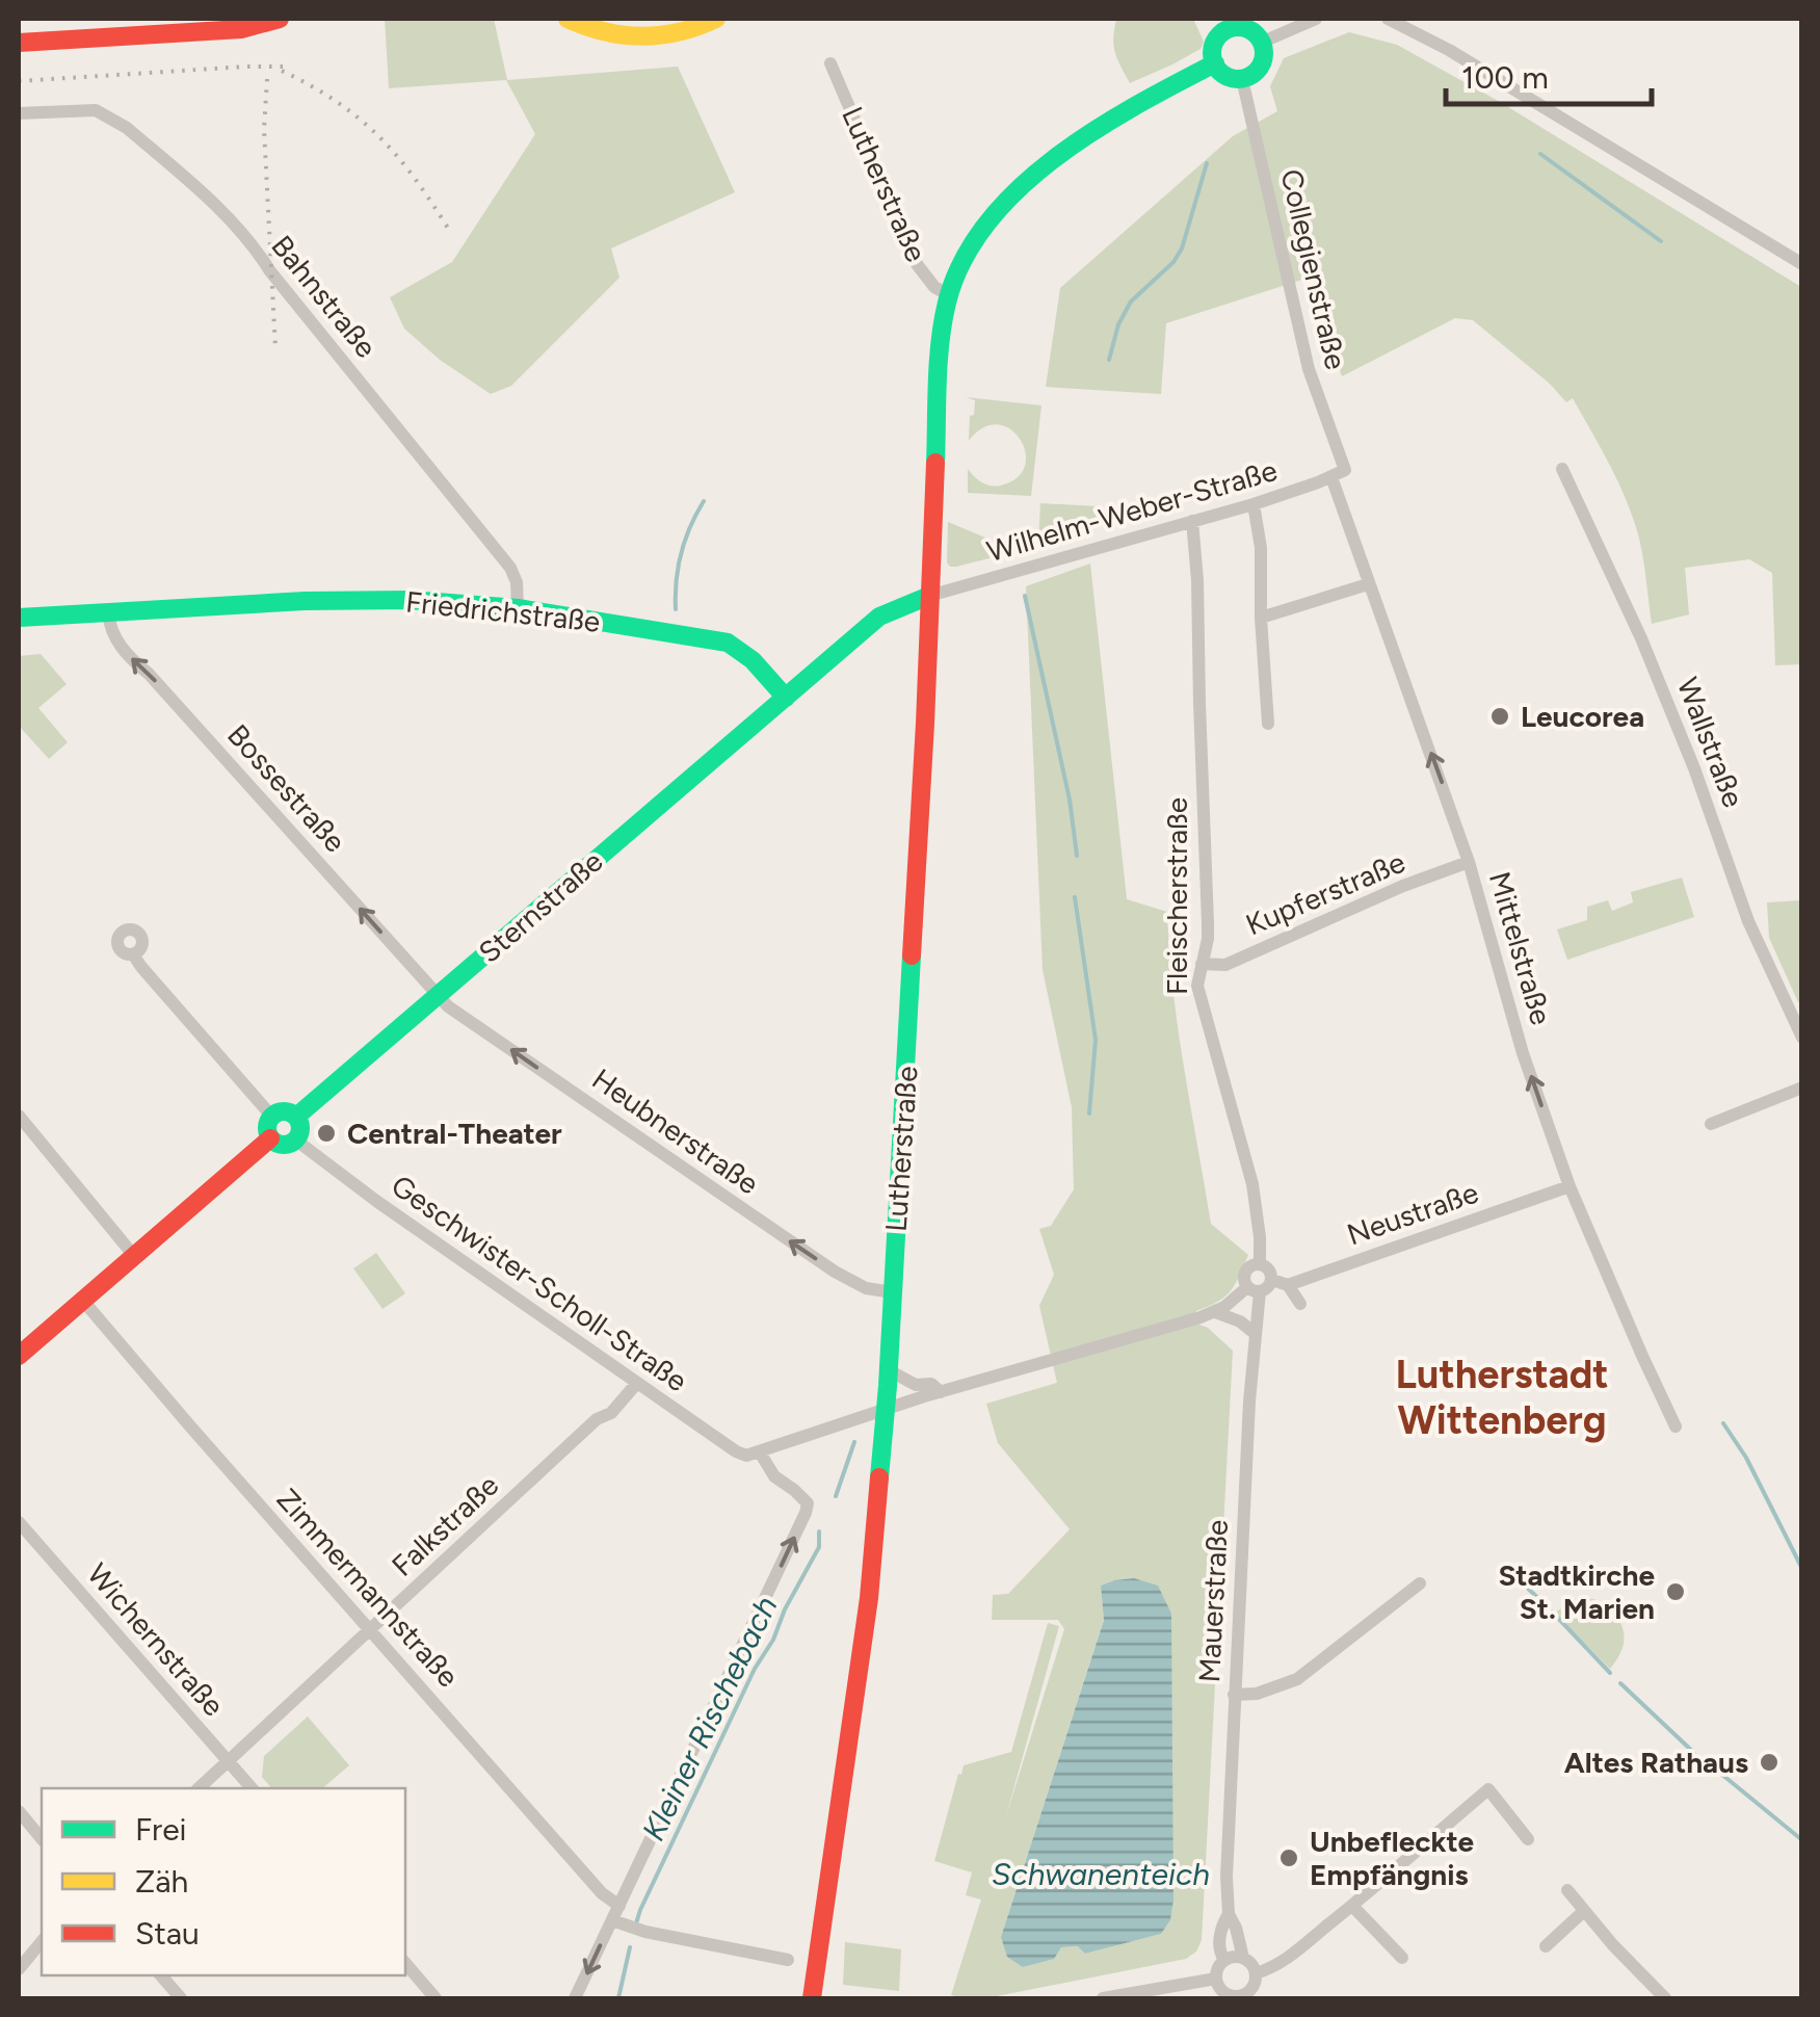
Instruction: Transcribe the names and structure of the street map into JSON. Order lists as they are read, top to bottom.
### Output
{
  "streets": {
    "street": [
      "Lutherstraße",
      "Collegienstraße",
      "Bahnstraße",
      "Wilhelm-Weber-Straße",
      "Friedrichstraße",
      "Wallstraße",
      "Bossestraße",
      "Kupferstraße",
      "Fleischerstraße",
      "Sternstraße",
      "Mittelstraße",
      "Heubnerstraße",
      "Neustraße",
      "Geschwister-Scholl-Straße",
      "Falkstraße",
      "Zimmermannstraße",
      "Mauerstraße",
      "Wichernstraße"
    ]
  },
  "crossings": [
    ["Lutherstraße", "Collegienstraße"],
    ["Lutherstraße", "Wilhelm-Weber-Straße"],
    ["Lutherstraße", "Heubnerstraße"],
    ["Collegienstraße", "Wilhelm-Weber-Straße"],
    ["Bahnstraße", "Friedrichstraße"],
    ["Wilhelm-Weber-Straße", "Fleischerstraße"],
    ["Wilhelm-Weber-Straße", "Mittelstraße"],
    ["Friedrichstraße", "Bossestraße"],
    ["Friedrichstraße", "Sternstraße"],
    ["Bossestraße", "Sternstraße"],
    ["Bossestraße", "Heubnerstraße"],
    ["Kupferstraße", "Fleischerstraße"],
    ["Kupferstraße", "Mittelstraße"],
    ["Fleischerstraße", "Mauerstraße"],
    ["Sternstraße", "Heubnerstraße"],
    ["Sternstraße", "Geschwister-Scholl-Straße"],
    ["Mittelstraße", "Neustraße"],
    ["Geschwister-Scholl-Straße", "Falkstraße"],
    ["Geschwister-Scholl-Straße", "Zimmermannstraße"],
    ["Falkstraße", "Zimmermannstraße"],
    ["Falkstraße", "Wichernstraße"]
  ],
  "one_way": [
    "Bossestraße",
    "Mittelstraße",
    "Heubnerstraße",
    "Geschwister-Scholl-Straße"
  ],
  "districts": ["Lutherstadt Wittenberg"],
  "water": ["Kleiner Rischebach", "Schwanenteich"],
  "places": [
    "Leucorea",
    "Central-Theater",
    "Stadtkirche St. Marien",
    "Altes Rathaus",
    "Unbefleckte Empfängnis"
  ],
  "legend": ["Frei", "Zäh", "Stau"],
  "scale_bar": "100 m"
}
